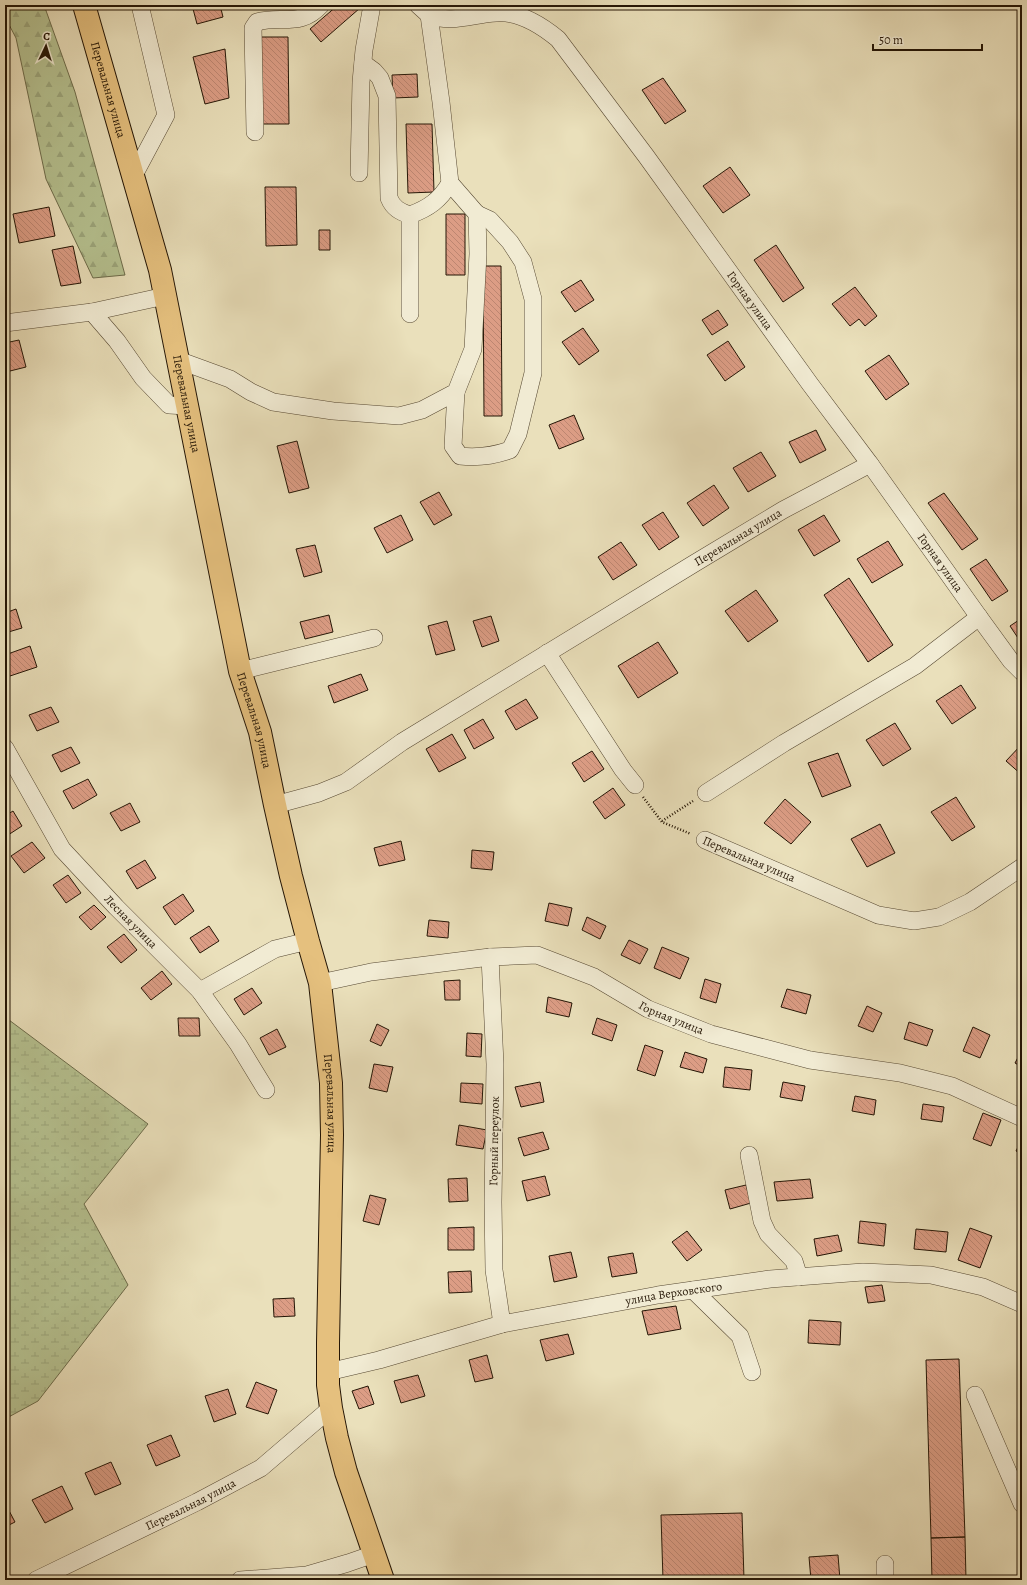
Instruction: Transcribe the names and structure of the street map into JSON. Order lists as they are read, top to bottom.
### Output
{
  "streets": {
    "highway": ["Перевальная улица"],
    "street": [
      "Горная улица",
      "Лесная улица",
      "Горный переулок",
      "улица Верховского"
    ]
  },
  "crossings": [
    ["Перевальная улица", "Горная улица"],
    ["Перевальная улица", "улица Верховского"],
    ["Горная улица", "Горный переулок"],
    ["Горный переулок", "улица Верховского"]
  ],
  "scale_bar": "50 m",
  "north": "top"
}
